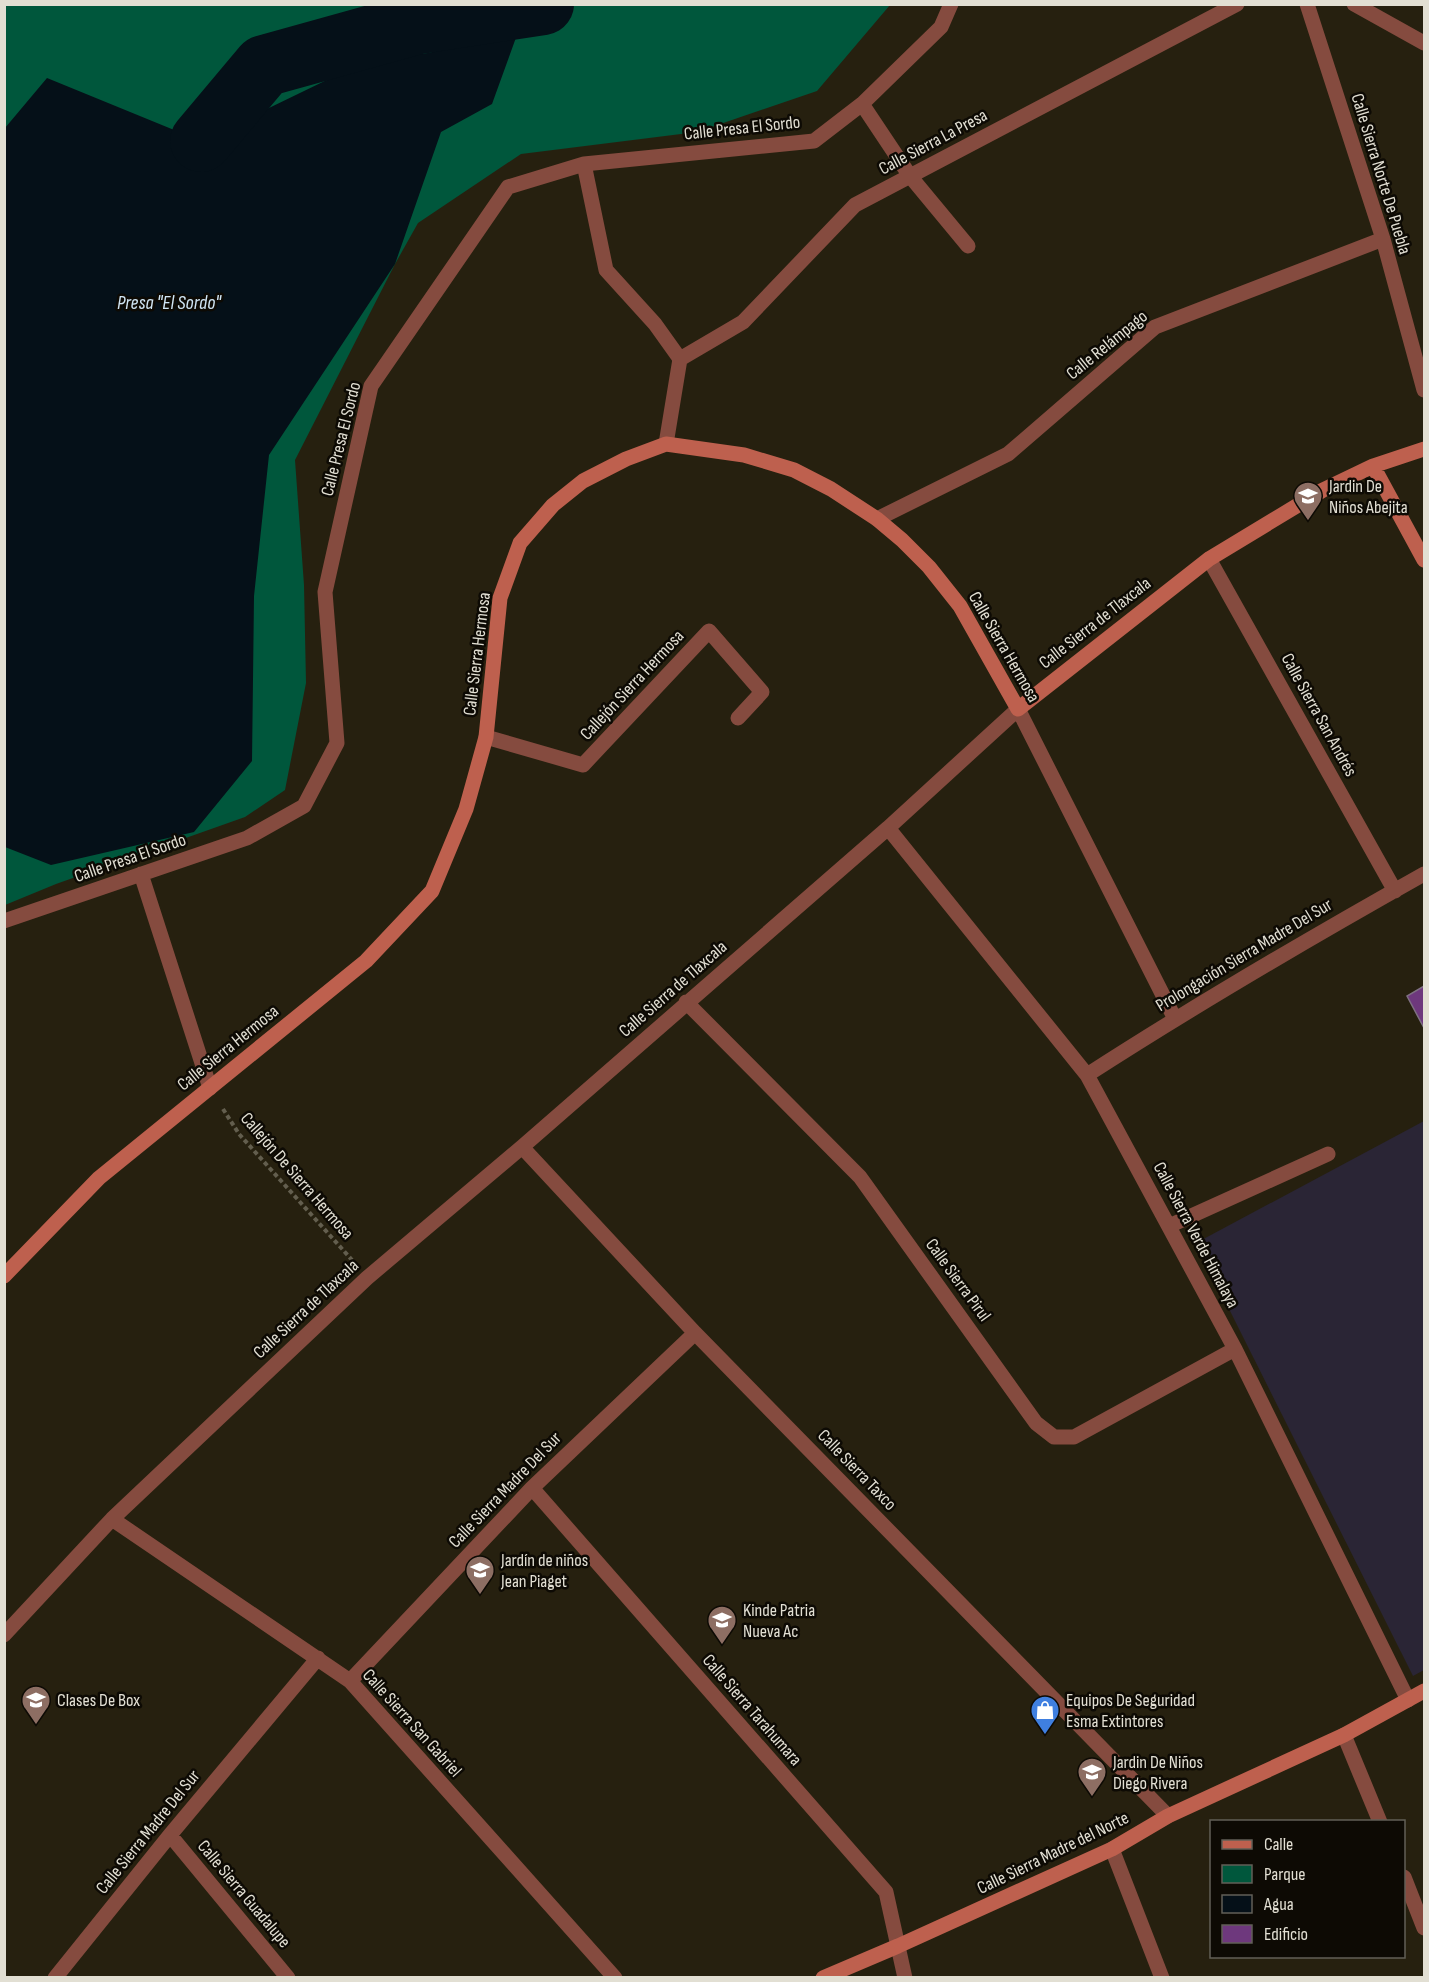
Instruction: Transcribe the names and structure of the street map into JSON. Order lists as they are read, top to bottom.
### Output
{
  "streets": {
    "street": [
      "Calle Presa El Sordo",
      "Calle Sierra La Presa",
      "Calle Sierra Norte De Puebla",
      "Calle Relámpago",
      "Calle Sierra de Tlaxcala",
      "Calle Sierra Hermosa",
      "Callejón Sierra Hermosa",
      "Calle Sierra San Andrés",
      "Prolongación Sierra Madre Del Sur",
      "Calle Sierra Verde Himalaya",
      "Calle Sierra Pirul",
      "Calle Sierra Taxco",
      "Calle Sierra Madre Del Sur",
      "Calle Sierra Tarahumara",
      "Calle Sierra San Gabriel",
      "Calle Sierra Madre del Norte",
      "Calle Sierra Guadalupe"
    ],
    "path": ["Callejón De Sierra Hermosa"]
  },
  "crossings": [
    ["Calle Sierra Norte De Puebla", "Calle Relámpago"],
    ["Calle Relámpago", "Calle Sierra Hermosa"],
    ["Calle Sierra de Tlaxcala", "Calle Sierra Hermosa"],
    ["Calle Sierra de Tlaxcala", "Calle Sierra San Andrés"],
    ["Calle Sierra de Tlaxcala", "Callejón De Sierra Hermosa"],
    ["Calle Sierra de Tlaxcala", "Calle Sierra Verde Himalaya"],
    ["Calle Sierra de Tlaxcala", "Calle Sierra Pirul"],
    ["Calle Sierra de Tlaxcala", "Calle Sierra Taxco"],
    ["Calle Sierra de Tlaxcala", "Calle Sierra San Gabriel"],
    ["Calle Sierra Hermosa", "Callejón Sierra Hermosa"],
    ["Calle Sierra Hermosa", "Prolongación Sierra Madre Del Sur"],
    ["Calle Sierra Hermosa", "Callejón De Sierra Hermosa"],
    ["Calle Sierra San Andrés", "Prolongación Sierra Madre Del Sur"],
    ["Prolongación Sierra Madre Del Sur", "Calle Sierra Verde Himalaya"],
    ["Calle Sierra Verde Himalaya", "Calle Sierra Pirul"],
    ["Calle Sierra Verde Himalaya", "Calle Sierra Madre del Norte"],
    ["Calle Sierra Taxco", "Calle Sierra Madre Del Sur"],
    ["Calle Sierra Taxco", "Calle Sierra Madre del Norte"],
    ["Calle Sierra Madre Del Sur", "Calle Sierra Tarahumara"],
    ["Calle Sierra Madre Del Sur", "Calle Sierra San Gabriel"],
    ["Calle Sierra Madre Del Sur", "Calle Sierra Guadalupe"],
    ["Calle Sierra Tarahumara", "Calle Sierra Madre del Norte"]
  ],
  "water": ["Presa \"El Sordo\""],
  "places": {
    "school or university": [
      "Jardin De Niños Abejita",
      "Jardín de niños Jean Piaget",
      "Kinde Patria Nueva Ac",
      "Clases De Box",
      "Jardin De Niños Diego Rivera"
    ],
    "shop": ["Equipos De Seguridad Esma Extintores"]
  },
  "legend": [
    "Calle",
    "Parque",
    "Agua",
    "Edificio"
  ]
}
